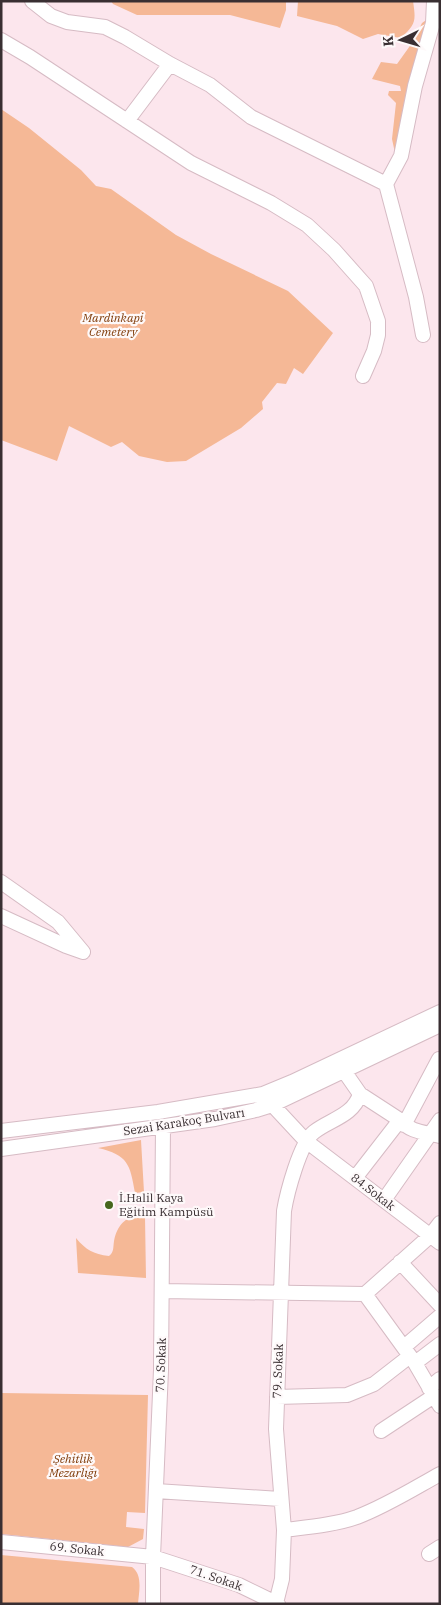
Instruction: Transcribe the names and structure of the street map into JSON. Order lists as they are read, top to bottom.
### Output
{
  "streets": {
    "street": [
      "Sezai Karakoç Bulvarı",
      "84.Sokak",
      "70. Sokak",
      "79. Sokak",
      "69. Sokak",
      "71. Sokak"
    ]
  },
  "crossings": [
    ["Sezai Karakoç Bulvarı", "84.Sokak"],
    ["Sezai Karakoç Bulvarı", "70. Sokak"],
    ["84.Sokak", "79. Sokak"],
    ["70. Sokak", "69. Sokak"],
    ["70. Sokak", "71. Sokak"],
    ["79. Sokak", "71. Sokak"],
    ["69. Sokak", "71. Sokak"]
  ],
  "parks": ["Mardinkapi Cemetery", "Şehitlik Mezarlığı"],
  "places": ["İ.Halil Kaya Eğitim Kampüsü"],
  "north": "left"
}
